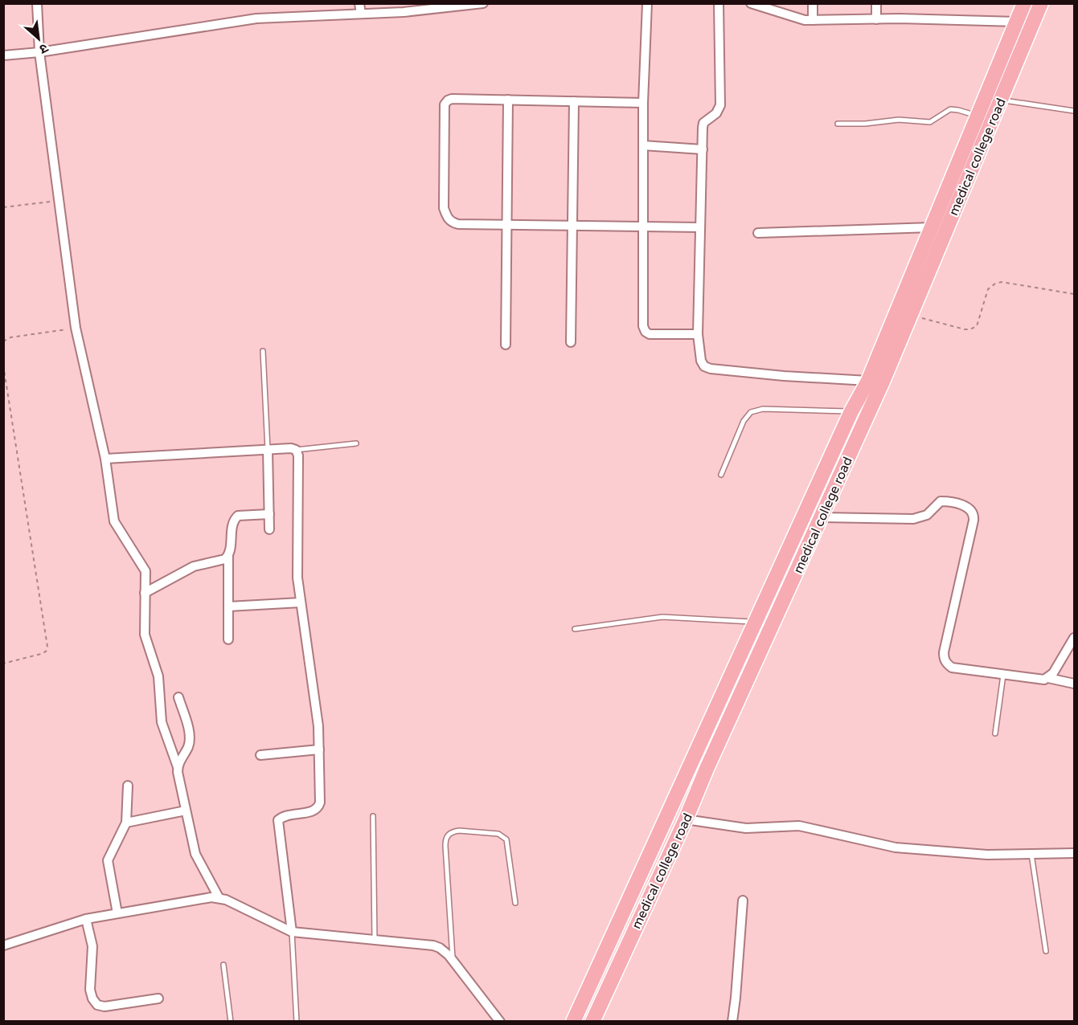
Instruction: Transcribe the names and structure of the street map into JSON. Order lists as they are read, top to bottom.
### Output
{
  "streets": {
    "highway": ["medical college road"]
  },
  "north": "bottom right"
}
